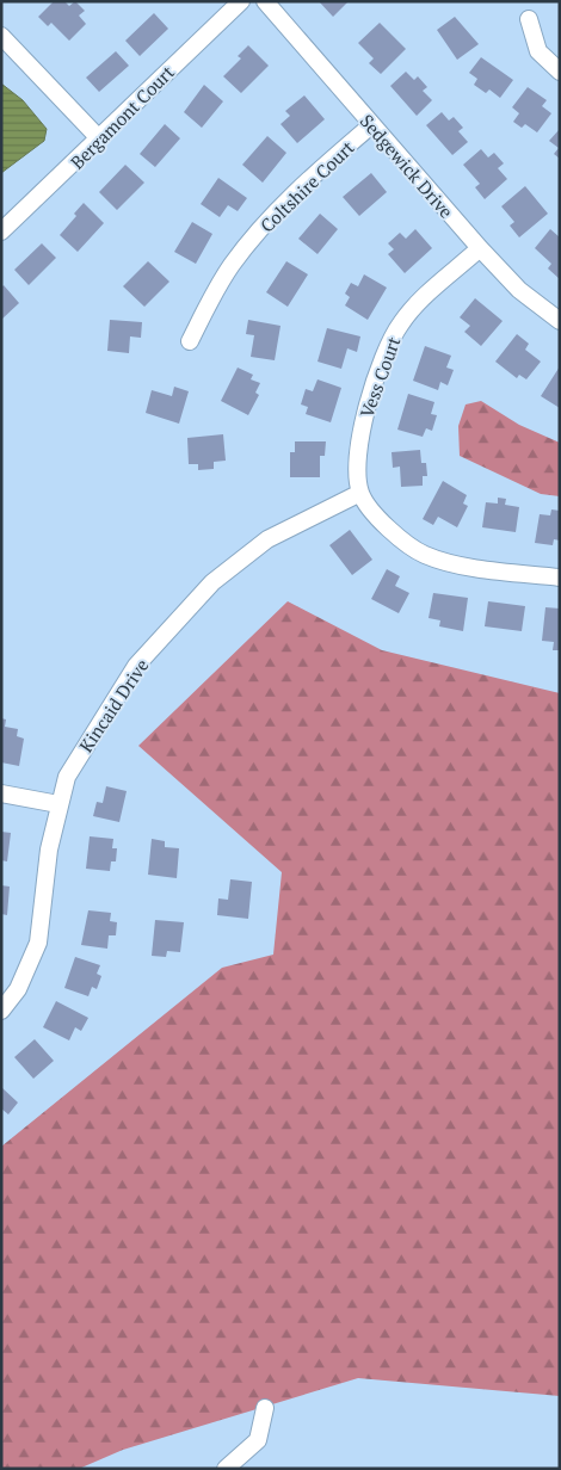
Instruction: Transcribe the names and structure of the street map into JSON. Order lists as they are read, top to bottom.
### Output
{
  "streets": {
    "street": [
      "Bergamont Court",
      "Sedgewick Drive",
      "Coltshire Court",
      "Vess Court",
      "Kincaid Drive"
    ]
  },
  "crossings": [
    ["Sedgewick Drive", "Coltshire Court"],
    ["Sedgewick Drive", "Vess Court"],
    ["Vess Court", "Kincaid Drive"]
  ]
}
